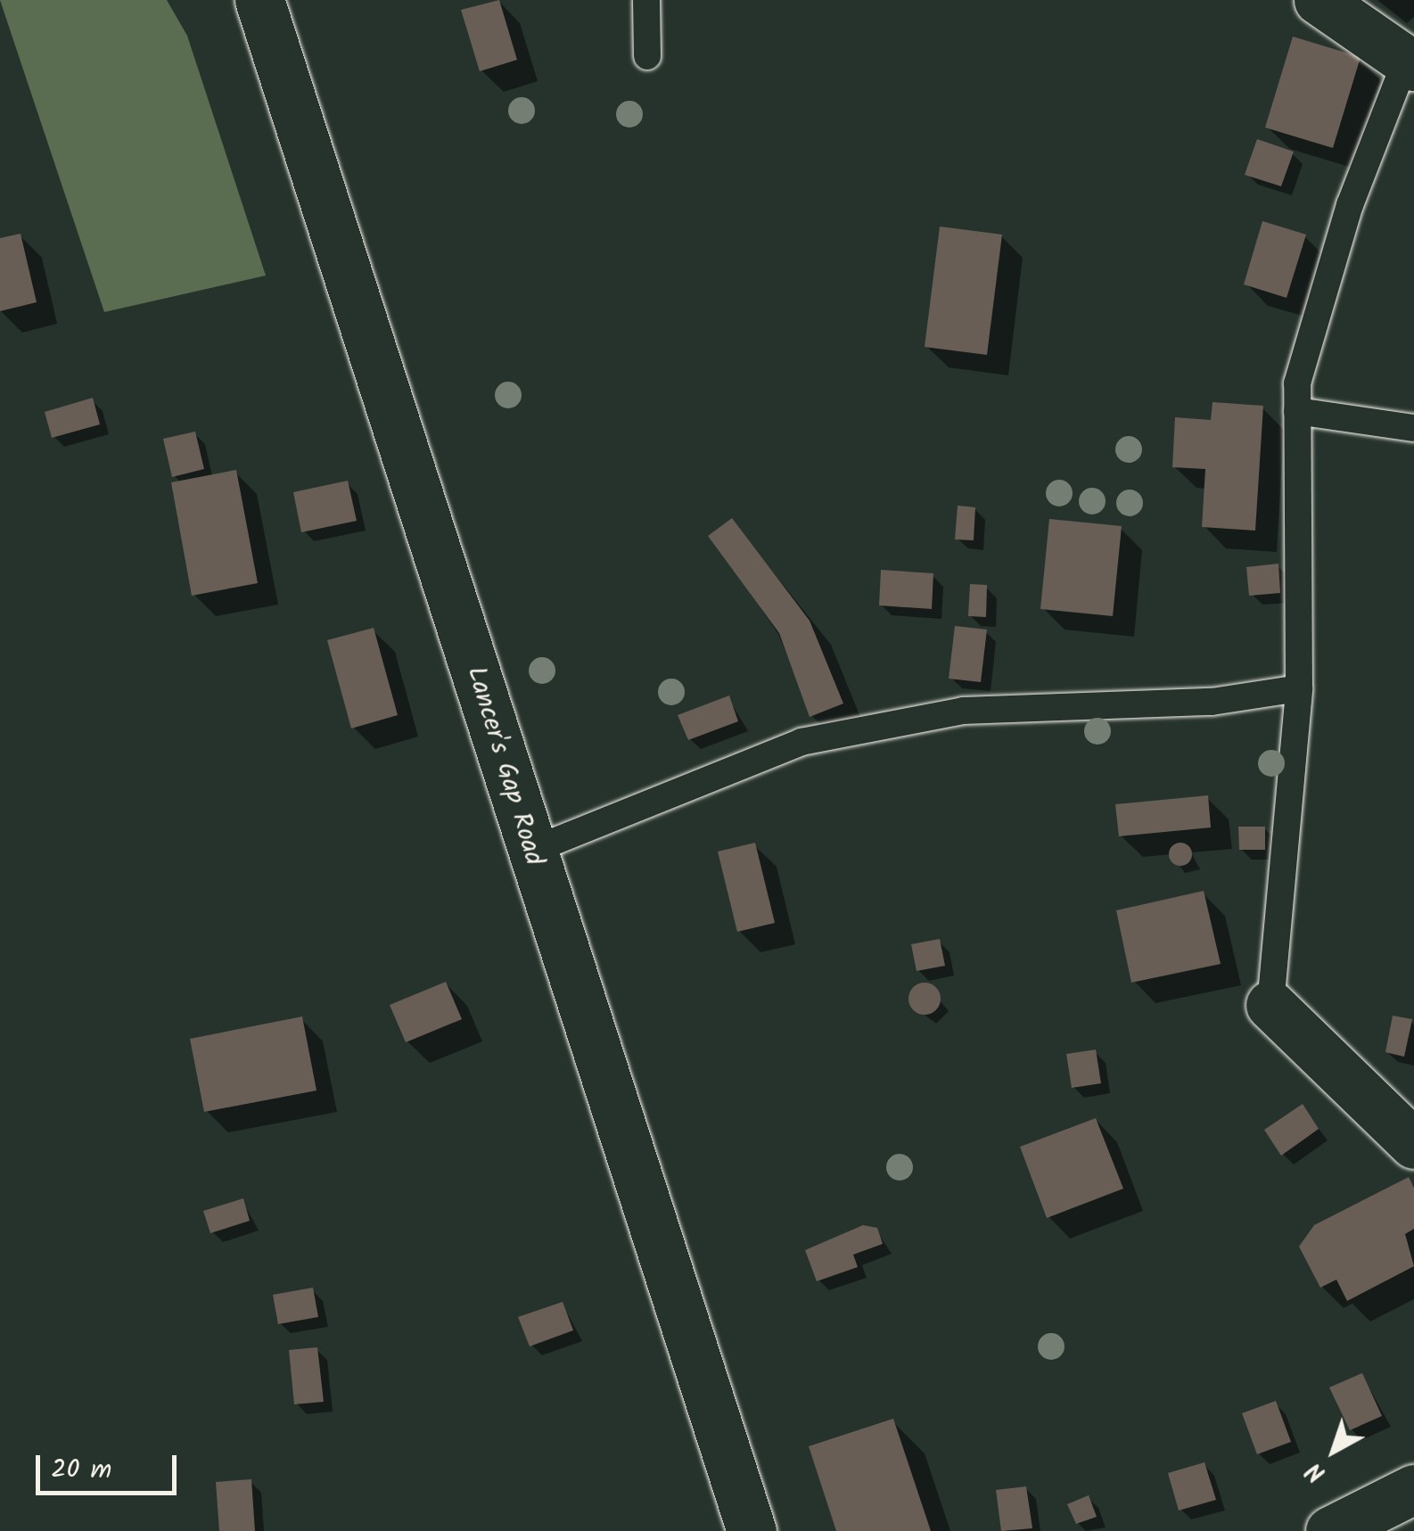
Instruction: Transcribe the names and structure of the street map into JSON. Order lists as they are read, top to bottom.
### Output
{
  "streets": {
    "main road": ["Lancer's Gap Road"]
  },
  "scale_bar": "20 m",
  "north": "bottom left"
}
